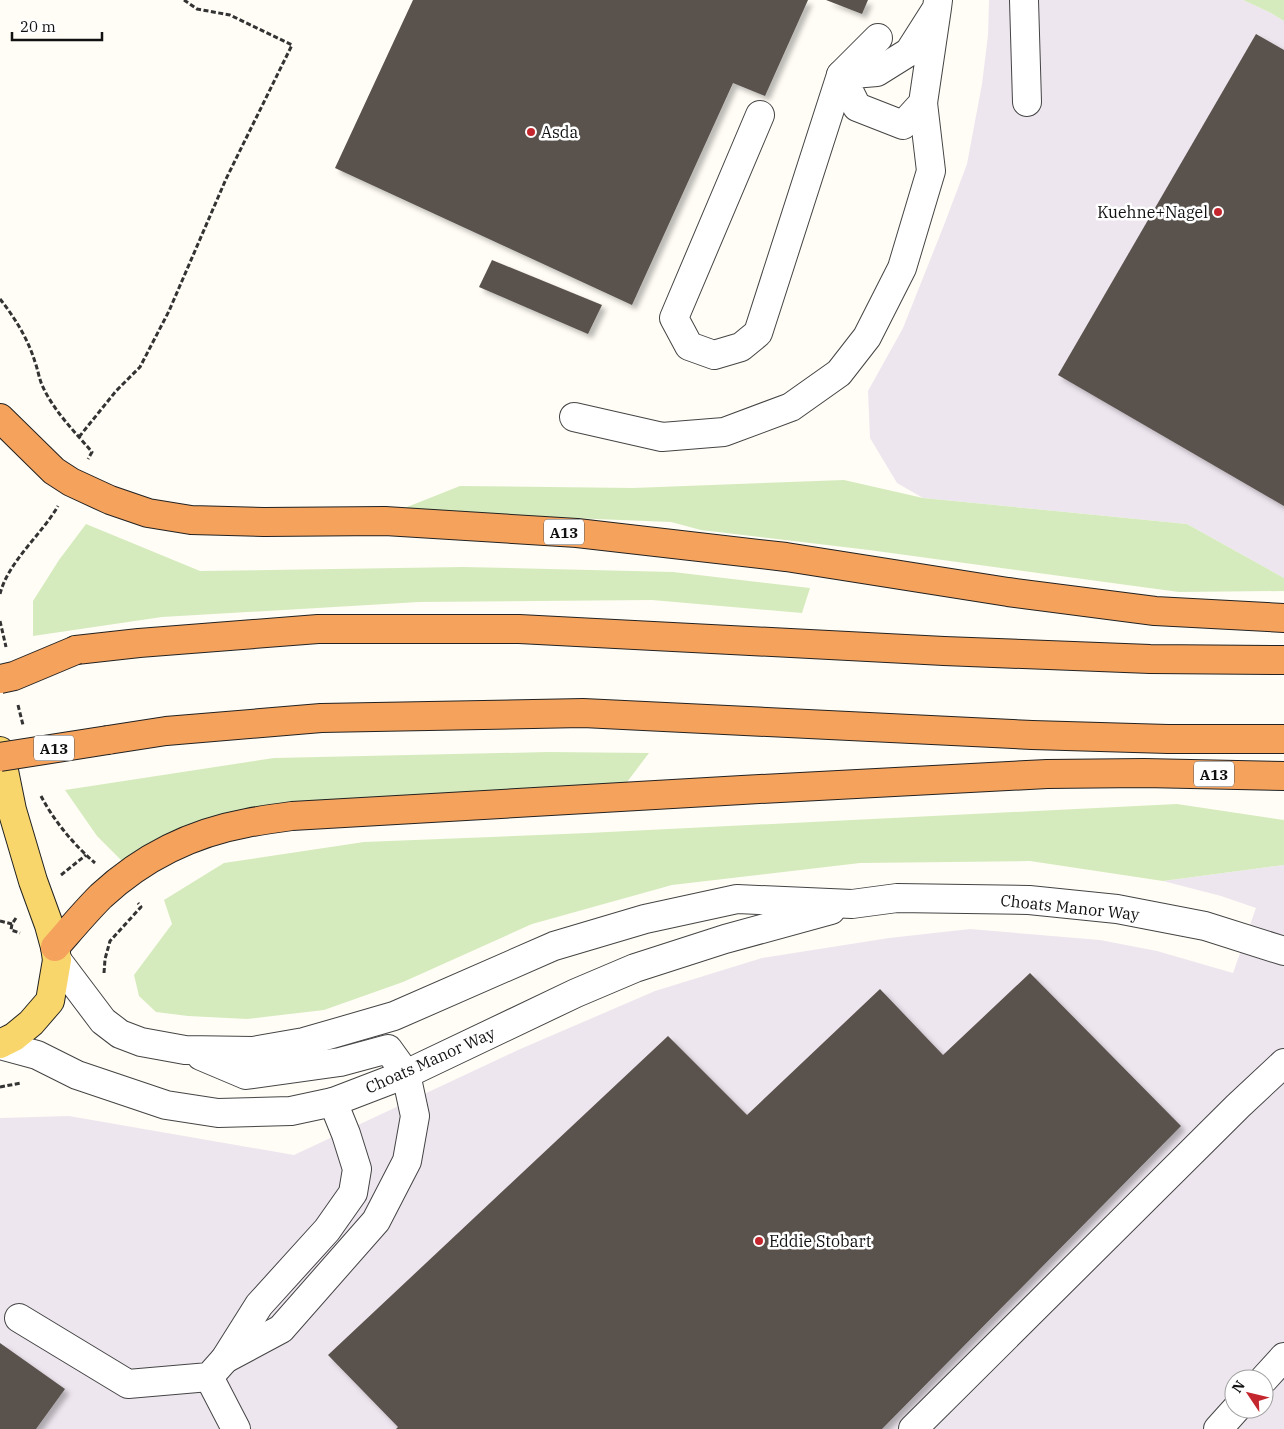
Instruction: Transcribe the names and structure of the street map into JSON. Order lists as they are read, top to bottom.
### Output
{
  "streets": {
    "highway": ["A13"],
    "street": ["Choats Manor Way"]
  },
  "crossings": [
    ["A13", "Choats Manor Way"]
  ],
  "places": ["Asda", "Kuehne+Nagel", "Eddie Stobart"],
  "scale_bar": "20 m",
  "north": "top left"
}
